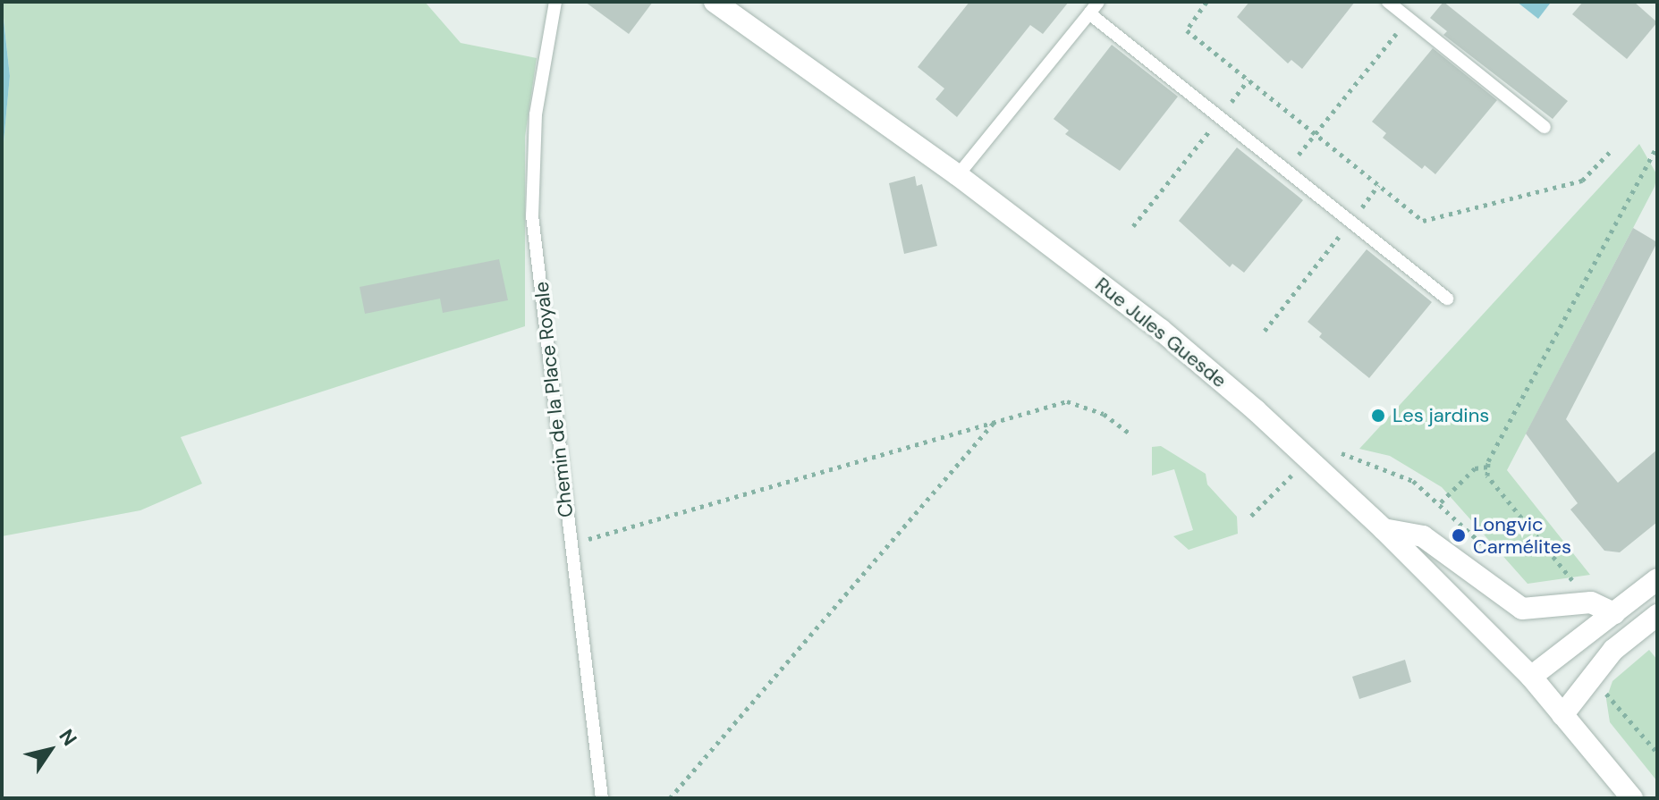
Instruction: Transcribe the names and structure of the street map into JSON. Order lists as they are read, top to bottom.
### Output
{
  "streets": {
    "street": ["Rue Jules Guesde"],
    "lane": ["Chemin de la Place Royale"]
  },
  "places": ["Les jardins", "Longvic Carmélites"],
  "north": "top right"
}
